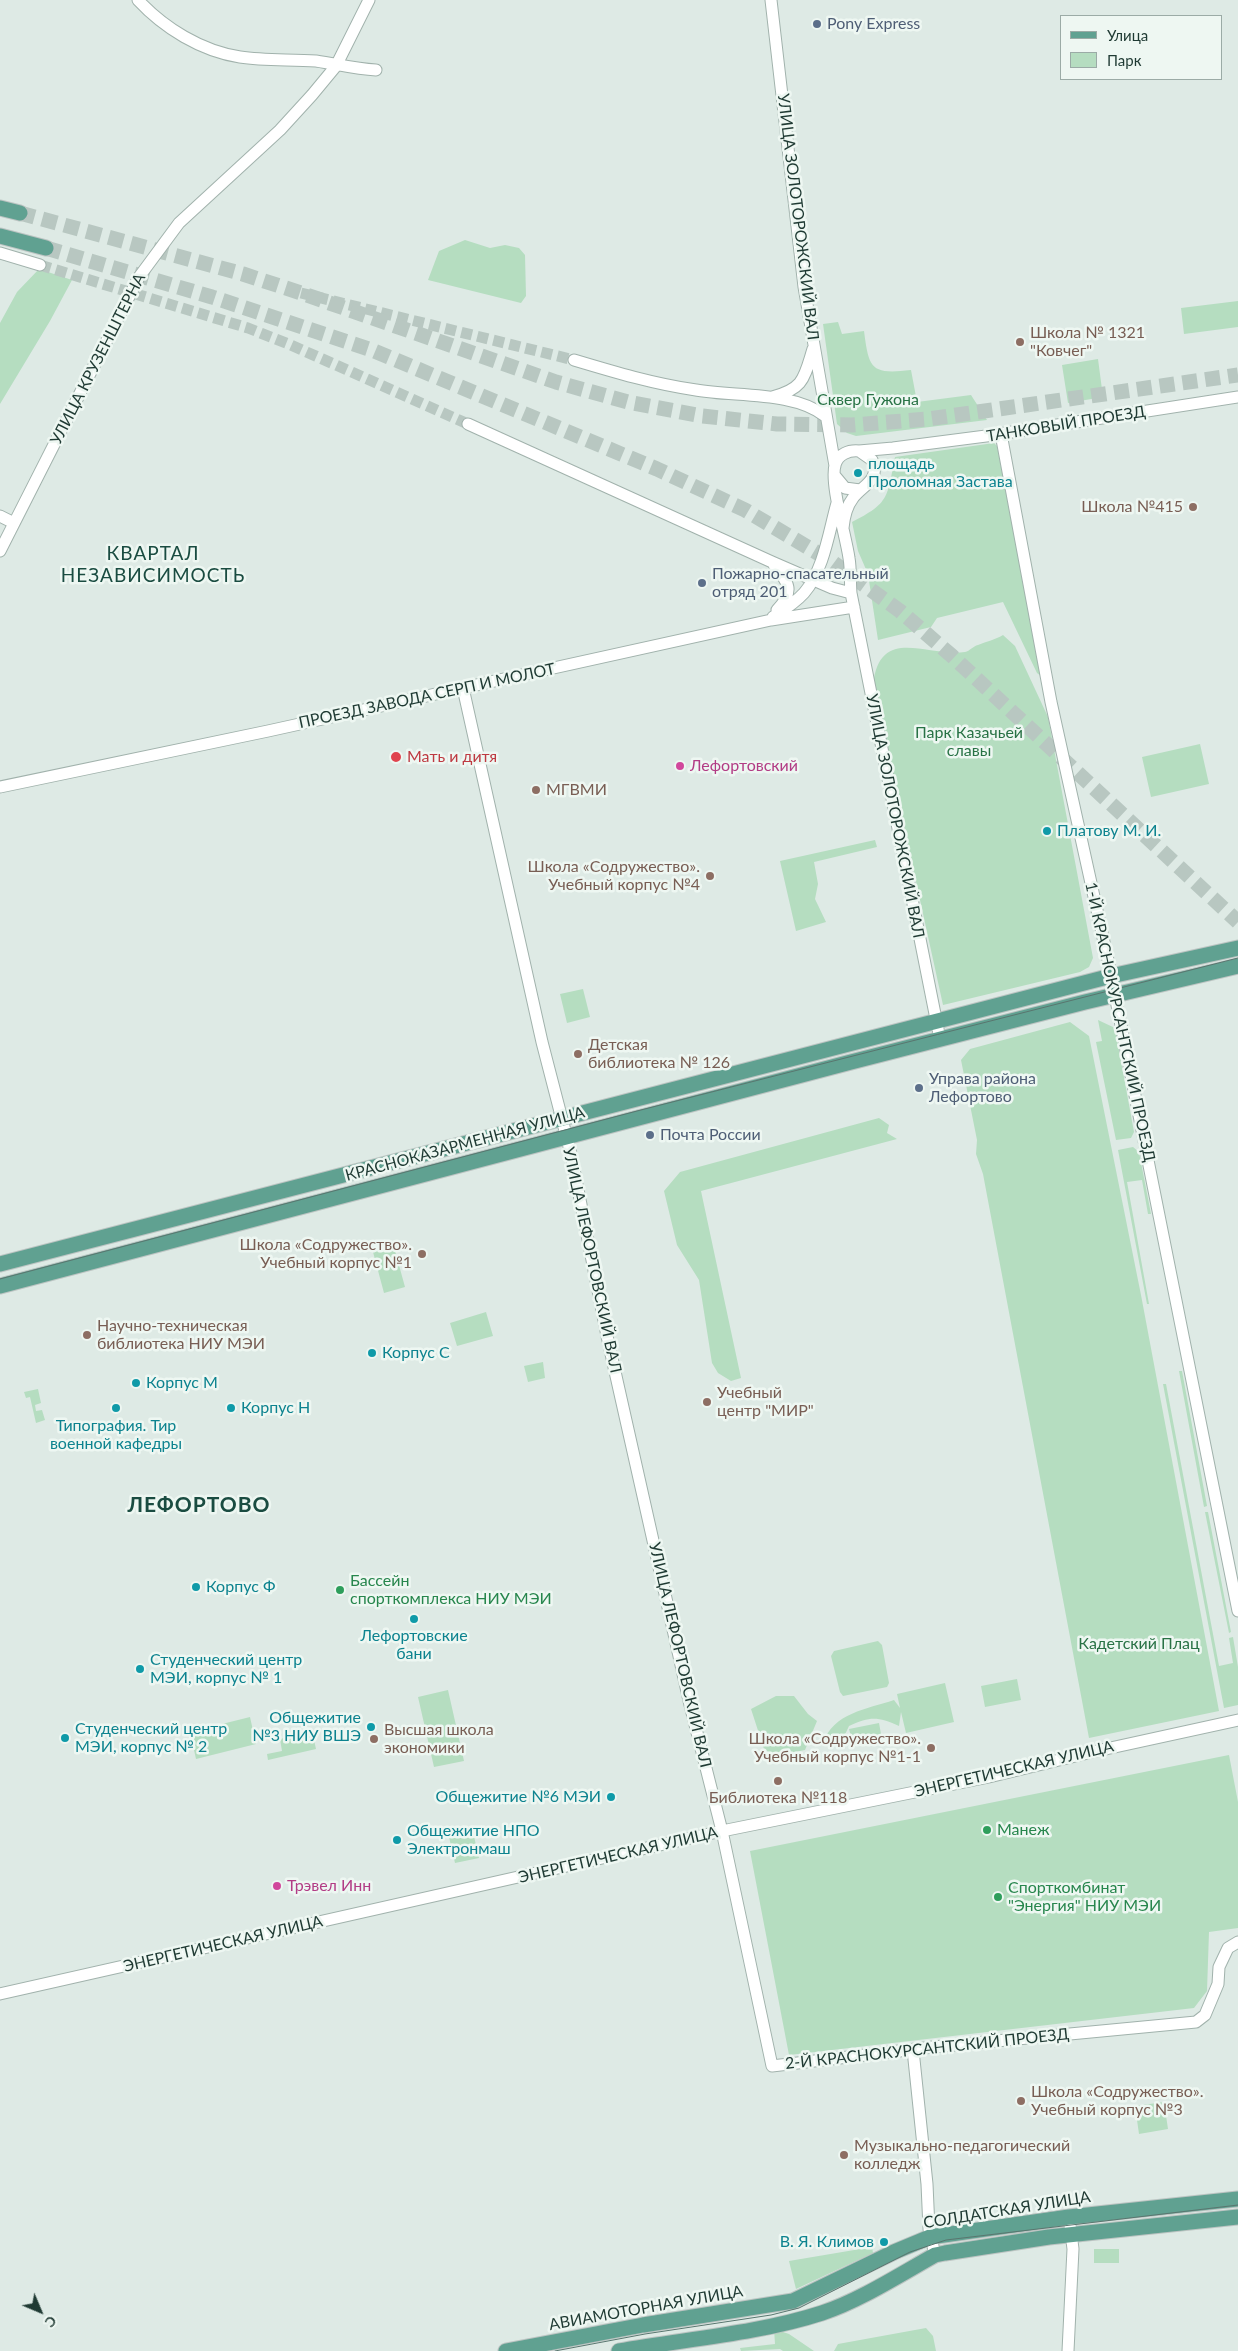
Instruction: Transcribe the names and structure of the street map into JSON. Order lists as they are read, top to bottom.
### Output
{
  "streets": {
    "main road": ["КРАСНОКАЗАРМЕННАЯ УЛИЦА", "СОЛДАТСКАЯ УЛИЦА", "АВИАМОТОРНАЯ УЛИЦА"],
    "street": [
      "УЛИЦА ЗОЛОТОРОЖСКИЙ ВАЛ",
      "УЛИЦА КРУЗЕНШТЕРНА",
      "ТАНКОВЫЙ ПРОЕЗД",
      "ПРОЕЗД ЗАВОДА СЕРП И МОЛОТ",
      "1-Й КРАСНОКУРСАНТСКИЙ ПРОЕЗД",
      "УЛИЦА ЛЕФОРТОВСКИЙ ВАЛ",
      "ЭНЕРГЕТИЧЕСКАЯ УЛИЦА",
      "2-Й КРАСНОКУРСАНТСКИЙ ПРОЕЗД"
    ]
  },
  "crossings": [
    ["УЛИЦА ЗОЛОТОРОЖСКИЙ ВАЛ", "ТАНКОВЫЙ ПРОЕЗД"],
    ["УЛИЦА ЗОЛОТОРОЖСКИЙ ВАЛ", "ПРОЕЗД ЗАВОДА СЕРП И МОЛОТ"],
    ["УЛИЦА ЗОЛОТОРОЖСКИЙ ВАЛ", "КРАСНОКАЗАРМЕННАЯ УЛИЦА"],
    ["ТАНКОВЫЙ ПРОЕЗД", "1-Й КРАСНОКУРСАНТСКИЙ ПРОЕЗД"],
    ["ПРОЕЗД ЗАВОДА СЕРП И МОЛОТ", "УЛИЦА ЛЕФОРТОВСКИЙ ВАЛ"],
    ["1-Й КРАСНОКУРСАНТСКИЙ ПРОЕЗД", "КРАСНОКАЗАРМЕННАЯ УЛИЦА"],
    ["КРАСНОКАЗАРМЕННАЯ УЛИЦА", "УЛИЦА ЛЕФОРТОВСКИЙ ВАЛ"],
    ["УЛИЦА ЛЕФОРТОВСКИЙ ВАЛ", "ЭНЕРГЕТИЧЕСКАЯ УЛИЦА"],
    ["УЛИЦА ЛЕФОРТОВСКИЙ ВАЛ", "2-Й КРАСНОКУРСАНТСКИЙ ПРОЕЗД"],
    ["ЭНЕРГЕТИЧЕСКАЯ УЛИЦА", "2-Й КРАСНОКУРСАНТСКИЙ ПРОЕЗД"],
    ["СОЛДАТСКАЯ УЛИЦА", "АВИАМОТОРНАЯ УЛИЦА"]
  ],
  "districts": ["КВАРТАЛ НЕЗАВИСИМОСТЬ", "ЛЕФОРТОВО"],
  "parks": ["Сквер Гужона", "Парк Казачьей славы", "Кадетский Плац"],
  "places": [
    "Pony Express",
    "Школа № 1321 \"Ковчег\"",
    "площадь Проломная Застава",
    "Школа №415",
    "Пожарно-спасательный отряд 201",
    "Мать и дитя",
    "Лефортовский",
    "МГВМИ",
    "Платову М. И.",
    "Школа «Содружество». Учебный корпус №4",
    "Детская библиотека № 126",
    "Управа района Лефортово",
    "Почта России",
    "Школа «Содружество». Учебный корпус №1",
    "Научно-техническая библиотека НИУ МЭИ",
    "Корпус С",
    "Корпус М",
    "Учебный центр \"МИР\"",
    "Типография. Тир военной кафедры",
    "Корпус Н",
    "Корпус Ф",
    "Бассейн спорткомплекса НИУ МЭИ",
    "Лефортовские бани",
    "Студенческий центр МЭИ, корпус № 1",
    "Общежитие №3 НИУ ВШЭ",
    "Студенческий центр МЭИ, корпус № 2",
    "Высшая школа экономики",
    "Школа «Содружество». Учебный корпус №1-1",
    "Библиотека №118",
    "Общежитие №6 МЭИ",
    "Манеж",
    "Общежитие НПО Электронмаш",
    "Трэвел Инн",
    "Спорткомбинат \"Энергия\" НИУ МЭИ",
    "Школа «Содружество». Учебный корпус №3",
    "Музыкально-педагогический колледж",
    "В. Я. Климов"
  ],
  "legend": ["Улица", "Парк"],
  "north": "bottom right"
}
